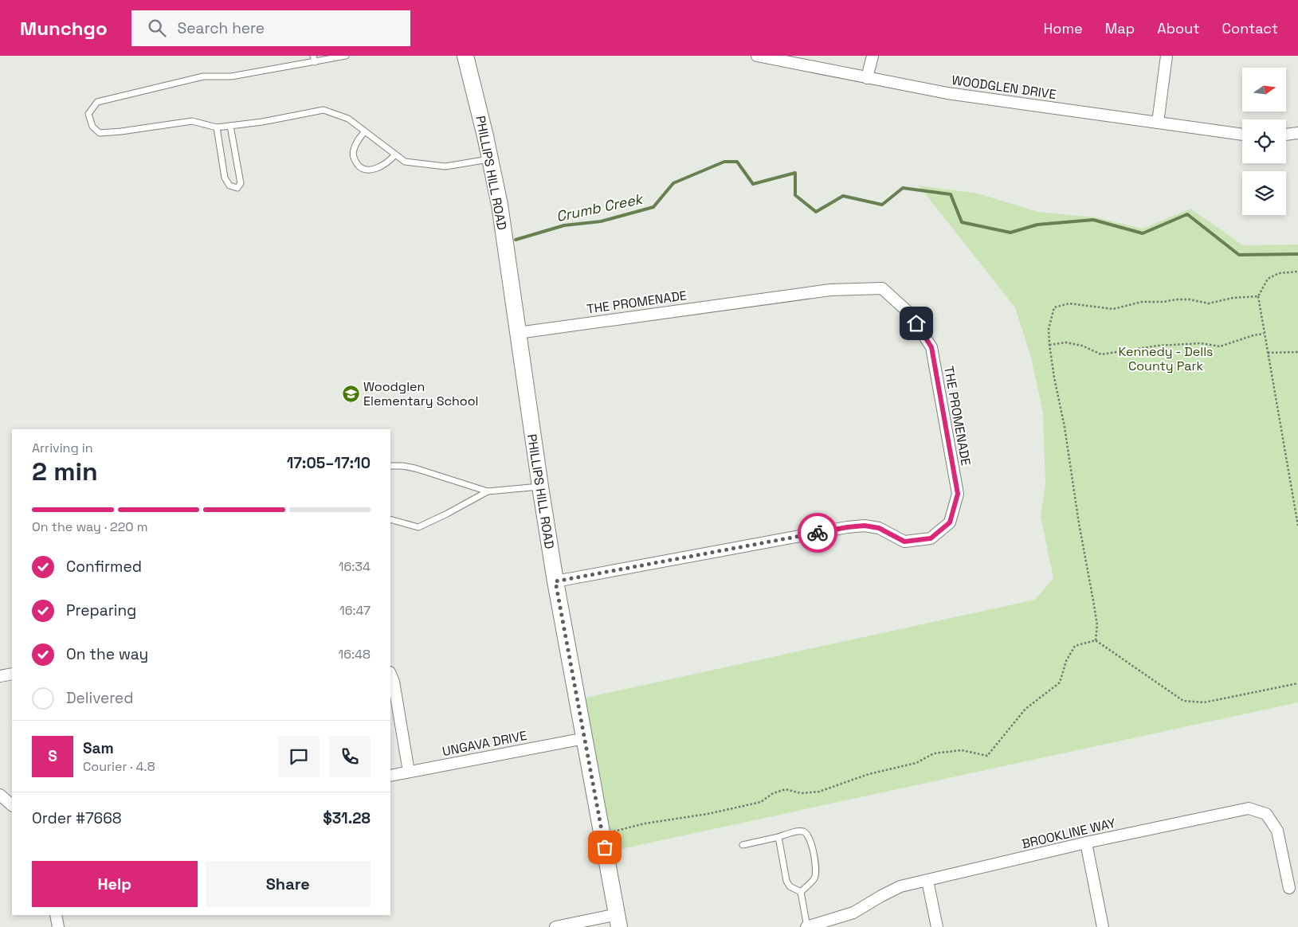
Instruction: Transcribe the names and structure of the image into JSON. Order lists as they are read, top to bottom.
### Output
{
  "streets": {
    "street": [
      "WOODGLEN DRIVE",
      "PHILLIPS HILL ROAD",
      "THE PROMENADE",
      "UNGAVA DRIVE",
      "BROOKLINE WAY"
    ]
  },
  "crossings": [
    ["PHILLIPS HILL ROAD", "THE PROMENADE"],
    ["PHILLIPS HILL ROAD", "UNGAVA DRIVE"]
  ],
  "water": ["Crumb Creek"],
  "parks": ["Kennedy - Dells County Park"],
  "places": {
    "school or university": ["Woodglen Elementary School"]
  },
  "north": "right",
  "page": {
    "header": "Munchgo",
    "search": "Search here",
    "nav": [
      "Home",
      "Map",
      "About",
      "Contact"
    ],
    "heading": ["2 min", "Arriving in", "17:05–17:10"],
    "panel": [
      "Sam",
      "Courier · 4.8",
      "Order #7668",
      "$31.28"
    ],
    "bar": "On the way · 220 m",
    "list": [
      ["Confirmed", "16:34"],
      ["Preparing", "16:47"],
      ["On the way", "16:48"],
      "Delivered"
    ],
    "round": "S",
    "buttons": ["Help", "Share"]
  }
}
